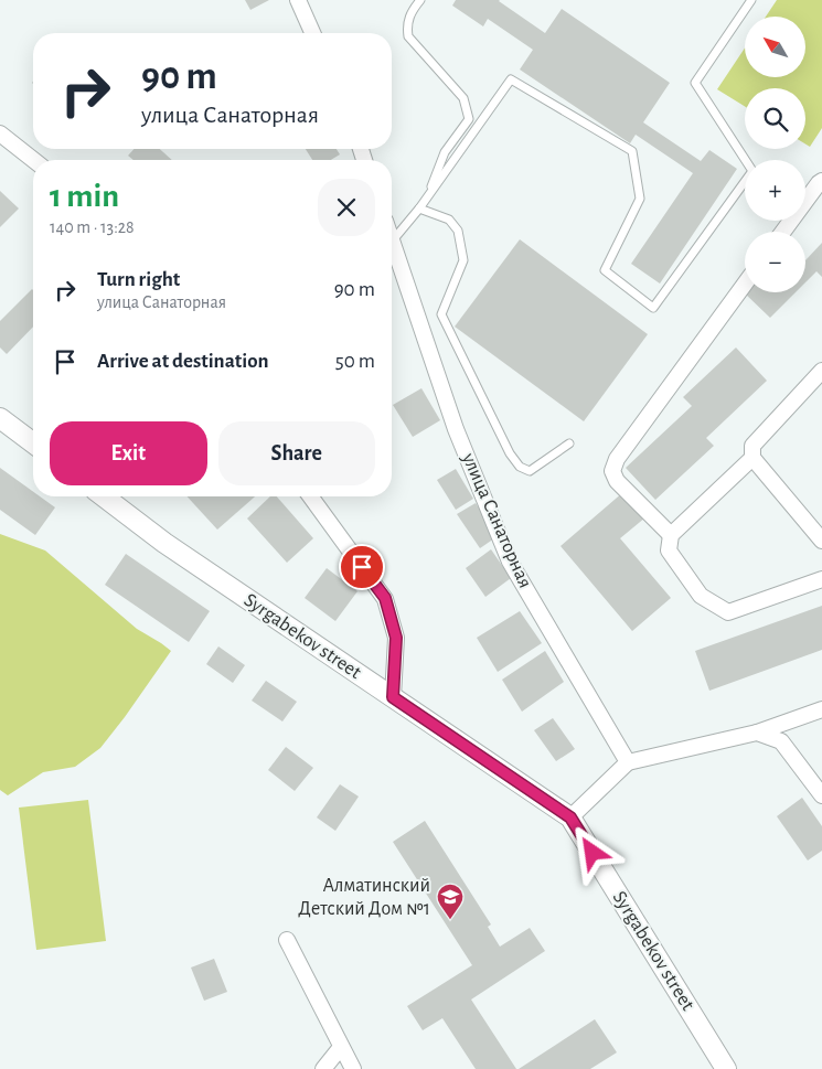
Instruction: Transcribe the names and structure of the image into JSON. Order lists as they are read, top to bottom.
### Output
{
  "streets": {
    "street": ["улица Санаторная", "Syrgabekov street"]
  },
  "places": {
    "school or university": ["Алматинский Детский Дом №1"]
  },
  "north": "top left",
  "page": {
    "map_buttons": ["+", "−"],
    "turn": ["90 m", "улица Санаторная"],
    "heading": ["1 min", "140 m · 13:28"],
    "list": [
      {
        "name": "Turn right",
        "note": "улица Санаторная",
        "value": "90 m"
      },
      {
        "name": "Arrive at destination",
        "value": "50 m"
      }
    ],
    "buttons": ["Exit", "Share"]
  }
}
